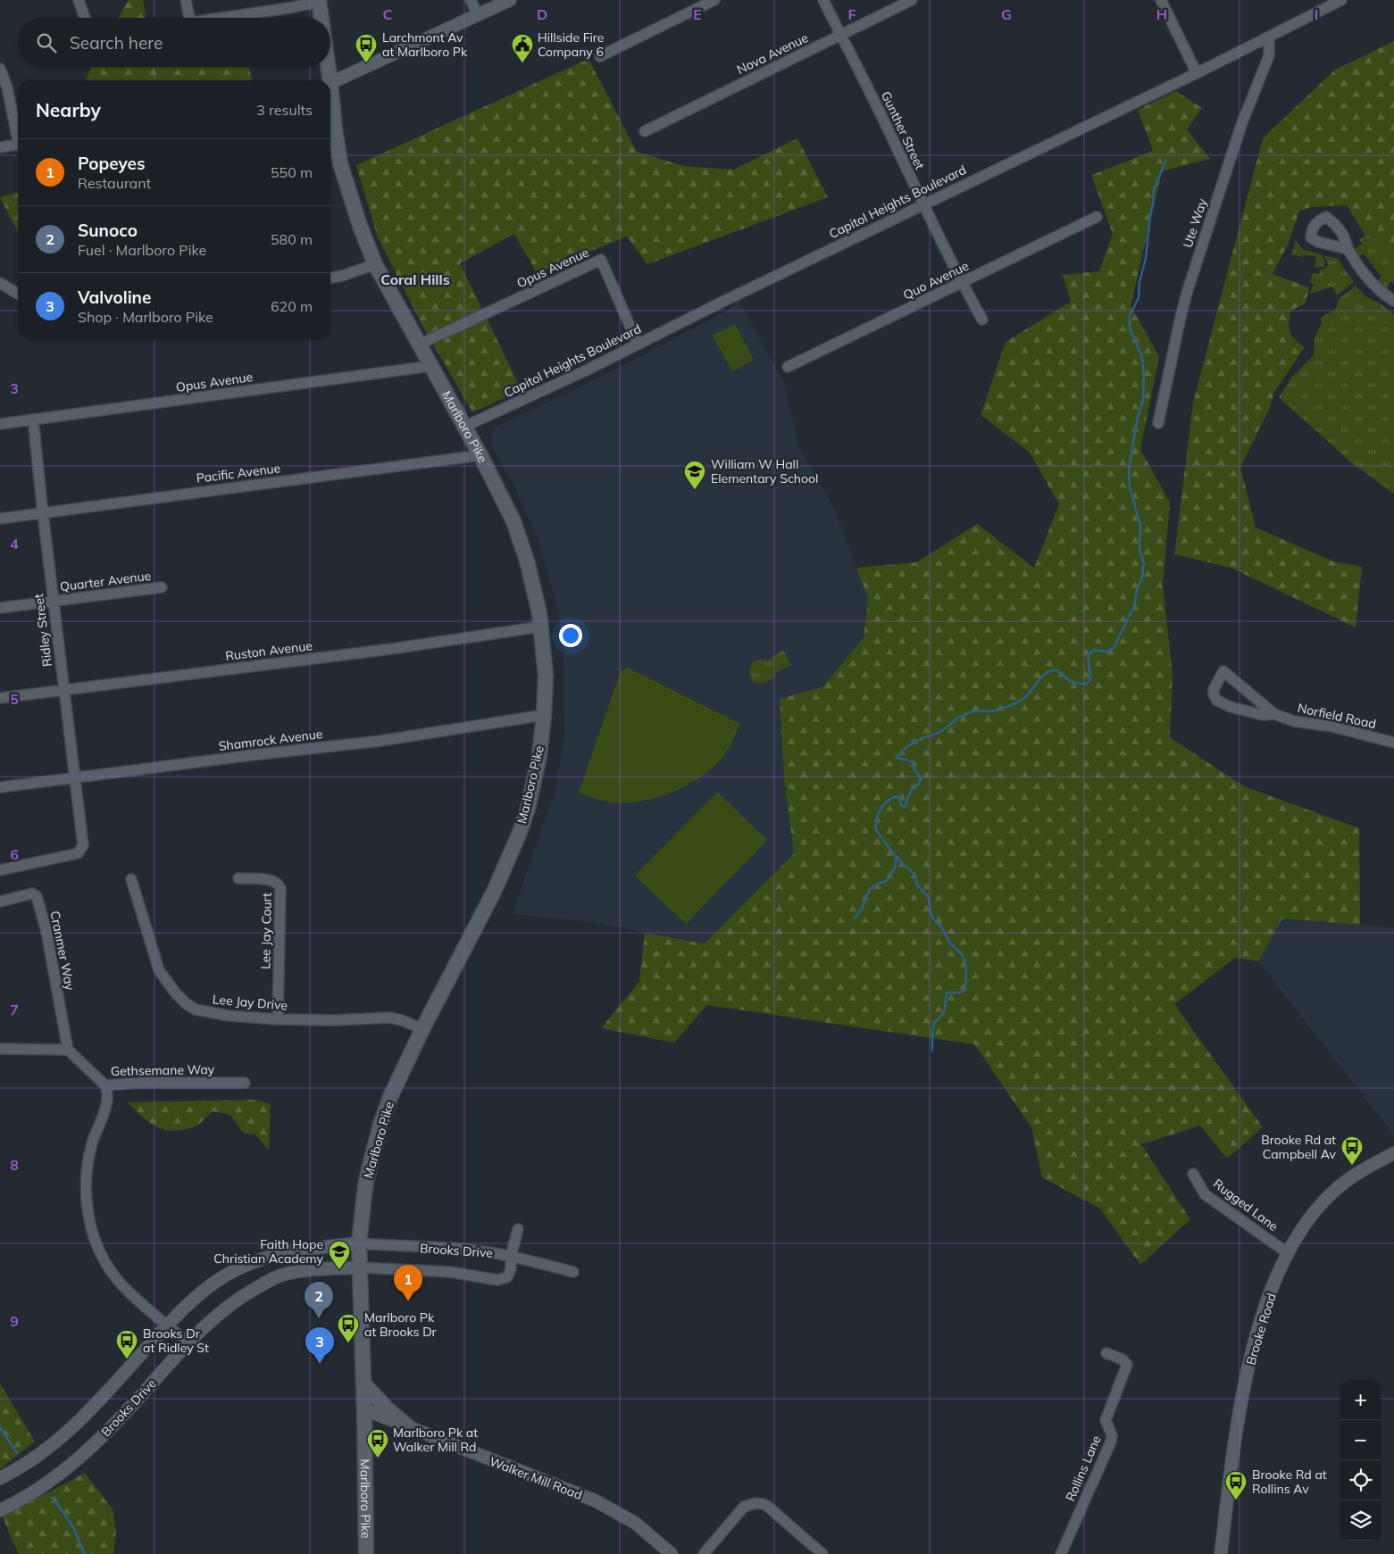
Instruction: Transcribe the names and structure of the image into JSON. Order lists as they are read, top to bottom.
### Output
{
  "streets": {
    "main road": ["Marlboro Pike"],
    "street": [
      "Nova Avenue",
      "Gunther Street",
      "Capitol Heights Boulevard",
      "Ute Way",
      "Opus Avenue",
      "Quo Avenue",
      "Pacific Avenue",
      "Quarter Avenue",
      "Ridley Street",
      "Ruston Avenue",
      "Norfield Road",
      "Shamrock Avenue",
      "Lee Jay Court",
      "Cranmer Way",
      "Lee Jay Drive",
      "Gethsemane Way",
      "Rugged Lane",
      "Brooks Drive",
      "Brooke Road",
      "Rollins Lane",
      "Walker Mill Road"
    ]
  },
  "crossings": [
    ["Nova Avenue", "Gunther Street"],
    ["Gunther Street", "Capitol Heights Boulevard"],
    ["Gunther Street", "Quo Avenue"],
    ["Capitol Heights Boulevard", "Ute Way"],
    ["Capitol Heights Boulevard", "Opus Avenue"],
    ["Capitol Heights Boulevard", "Marlboro Pike"],
    ["Opus Avenue", "Marlboro Pike"],
    ["Opus Avenue", "Ridley Street"],
    ["Marlboro Pike", "Pacific Avenue"],
    ["Marlboro Pike", "Ruston Avenue"],
    ["Marlboro Pike", "Shamrock Avenue"],
    ["Marlboro Pike", "Lee Jay Drive"],
    ["Marlboro Pike", "Brooks Drive"],
    ["Marlboro Pike", "Walker Mill Road"],
    ["Pacific Avenue", "Ridley Street"],
    ["Quarter Avenue", "Ridley Street"],
    ["Ridley Street", "Ruston Avenue"],
    ["Ridley Street", "Shamrock Avenue"],
    ["Lee Jay Court", "Lee Jay Drive"],
    ["Cranmer Way", "Gethsemane Way"],
    ["Rugged Lane", "Brooke Road"]
  ],
  "districts": ["Coral Hills"],
  "places": {
    "bus stop": [
      "Larchmont Av at Marlboro Pk",
      "Brooke Rd at Campbell Av",
      "Marlboro Pk at Brooks Dr",
      "Brooks Dr at Ridley St",
      "Marlboro Pk at Walker Mill Rd",
      "Brooke Rd at Rollins Av"
    ],
    "public building": ["Hillside Fire Company 6"],
    "school or university": ["William W Hall Elementary School", "Faith Hope Christian Academy"]
  },
  "page": {
    "search": "Search here",
    "heading": ["Nearby", "3 results"],
    "list": [
      {
        "mark": "1",
        "name": "Popeyes",
        "note": "Restaurant",
        "value": "550 m"
      },
      {
        "mark": "2",
        "name": "Sunoco",
        "note": "Fuel · Marlboro Pike",
        "value": "580 m"
      },
      {
        "mark": "3",
        "name": "Valvoline",
        "note": "Shop · Marlboro Pike",
        "value": "620 m"
      }
    ],
    "pins": ["1", "2", "3"],
    "map_buttons": ["+", "−"]
  },
  "grid": {
    "columns": [
      "C",
      "D",
      "E",
      "F",
      "G",
      "H",
      "I"
    ],
    "rows": [
      "3",
      "4",
      "5",
      "6",
      "7",
      "8",
      "9"
    ]
  }
}
